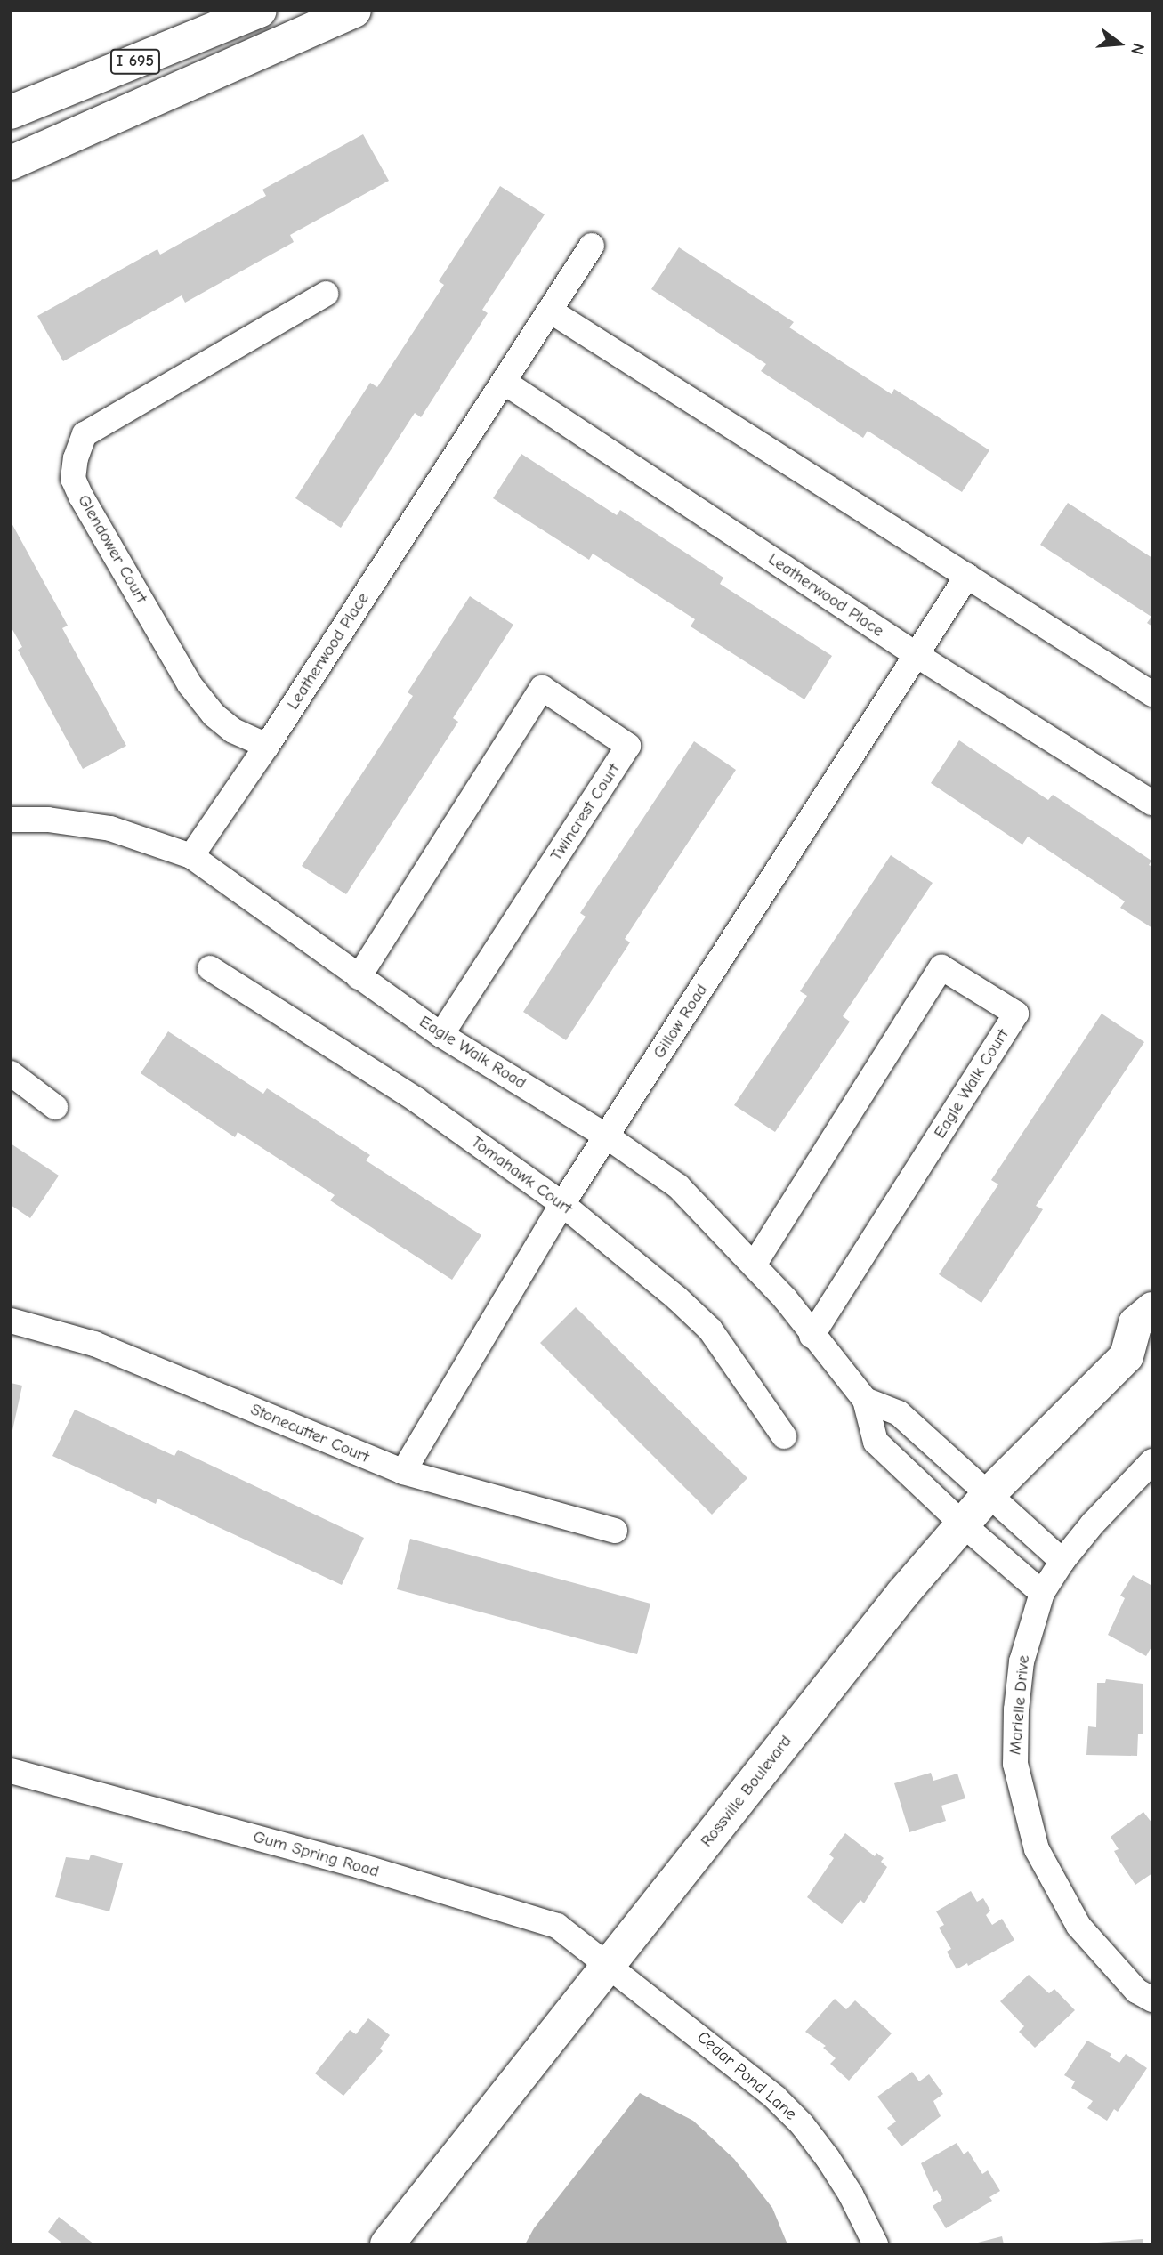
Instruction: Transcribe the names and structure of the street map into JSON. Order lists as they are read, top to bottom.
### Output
{
  "streets": {
    "main road": ["I 695", "Rossville Boulevard"],
    "street": [
      "Glendower Court",
      "Leatherwood Place",
      "Twincrest Court",
      "Gillow Road",
      "Eagle Walk Road",
      "Eagle Walk Court",
      "Tomahawk Court",
      "Stonecutter Court",
      "Marielle Drive",
      "Gum Spring Road",
      "Cedar Pond Lane"
    ]
  },
  "crossings": [
    ["Glendower Court", "Leatherwood Place"],
    ["Leatherwood Place", "Gillow Road"],
    ["Leatherwood Place", "Eagle Walk Road"],
    ["Twincrest Court", "Eagle Walk Road"],
    ["Gillow Road", "Eagle Walk Road"],
    ["Gillow Road", "Tomahawk Court"],
    ["Gillow Road", "Stonecutter Court"],
    ["Eagle Walk Road", "Eagle Walk Court"],
    ["Eagle Walk Road", "Rossville Boulevard"],
    ["Rossville Boulevard", "Gum Spring Road"],
    ["Rossville Boulevard", "Cedar Pond Lane"],
    ["Gum Spring Road", "Cedar Pond Lane"]
  ],
  "north": "right"
}
